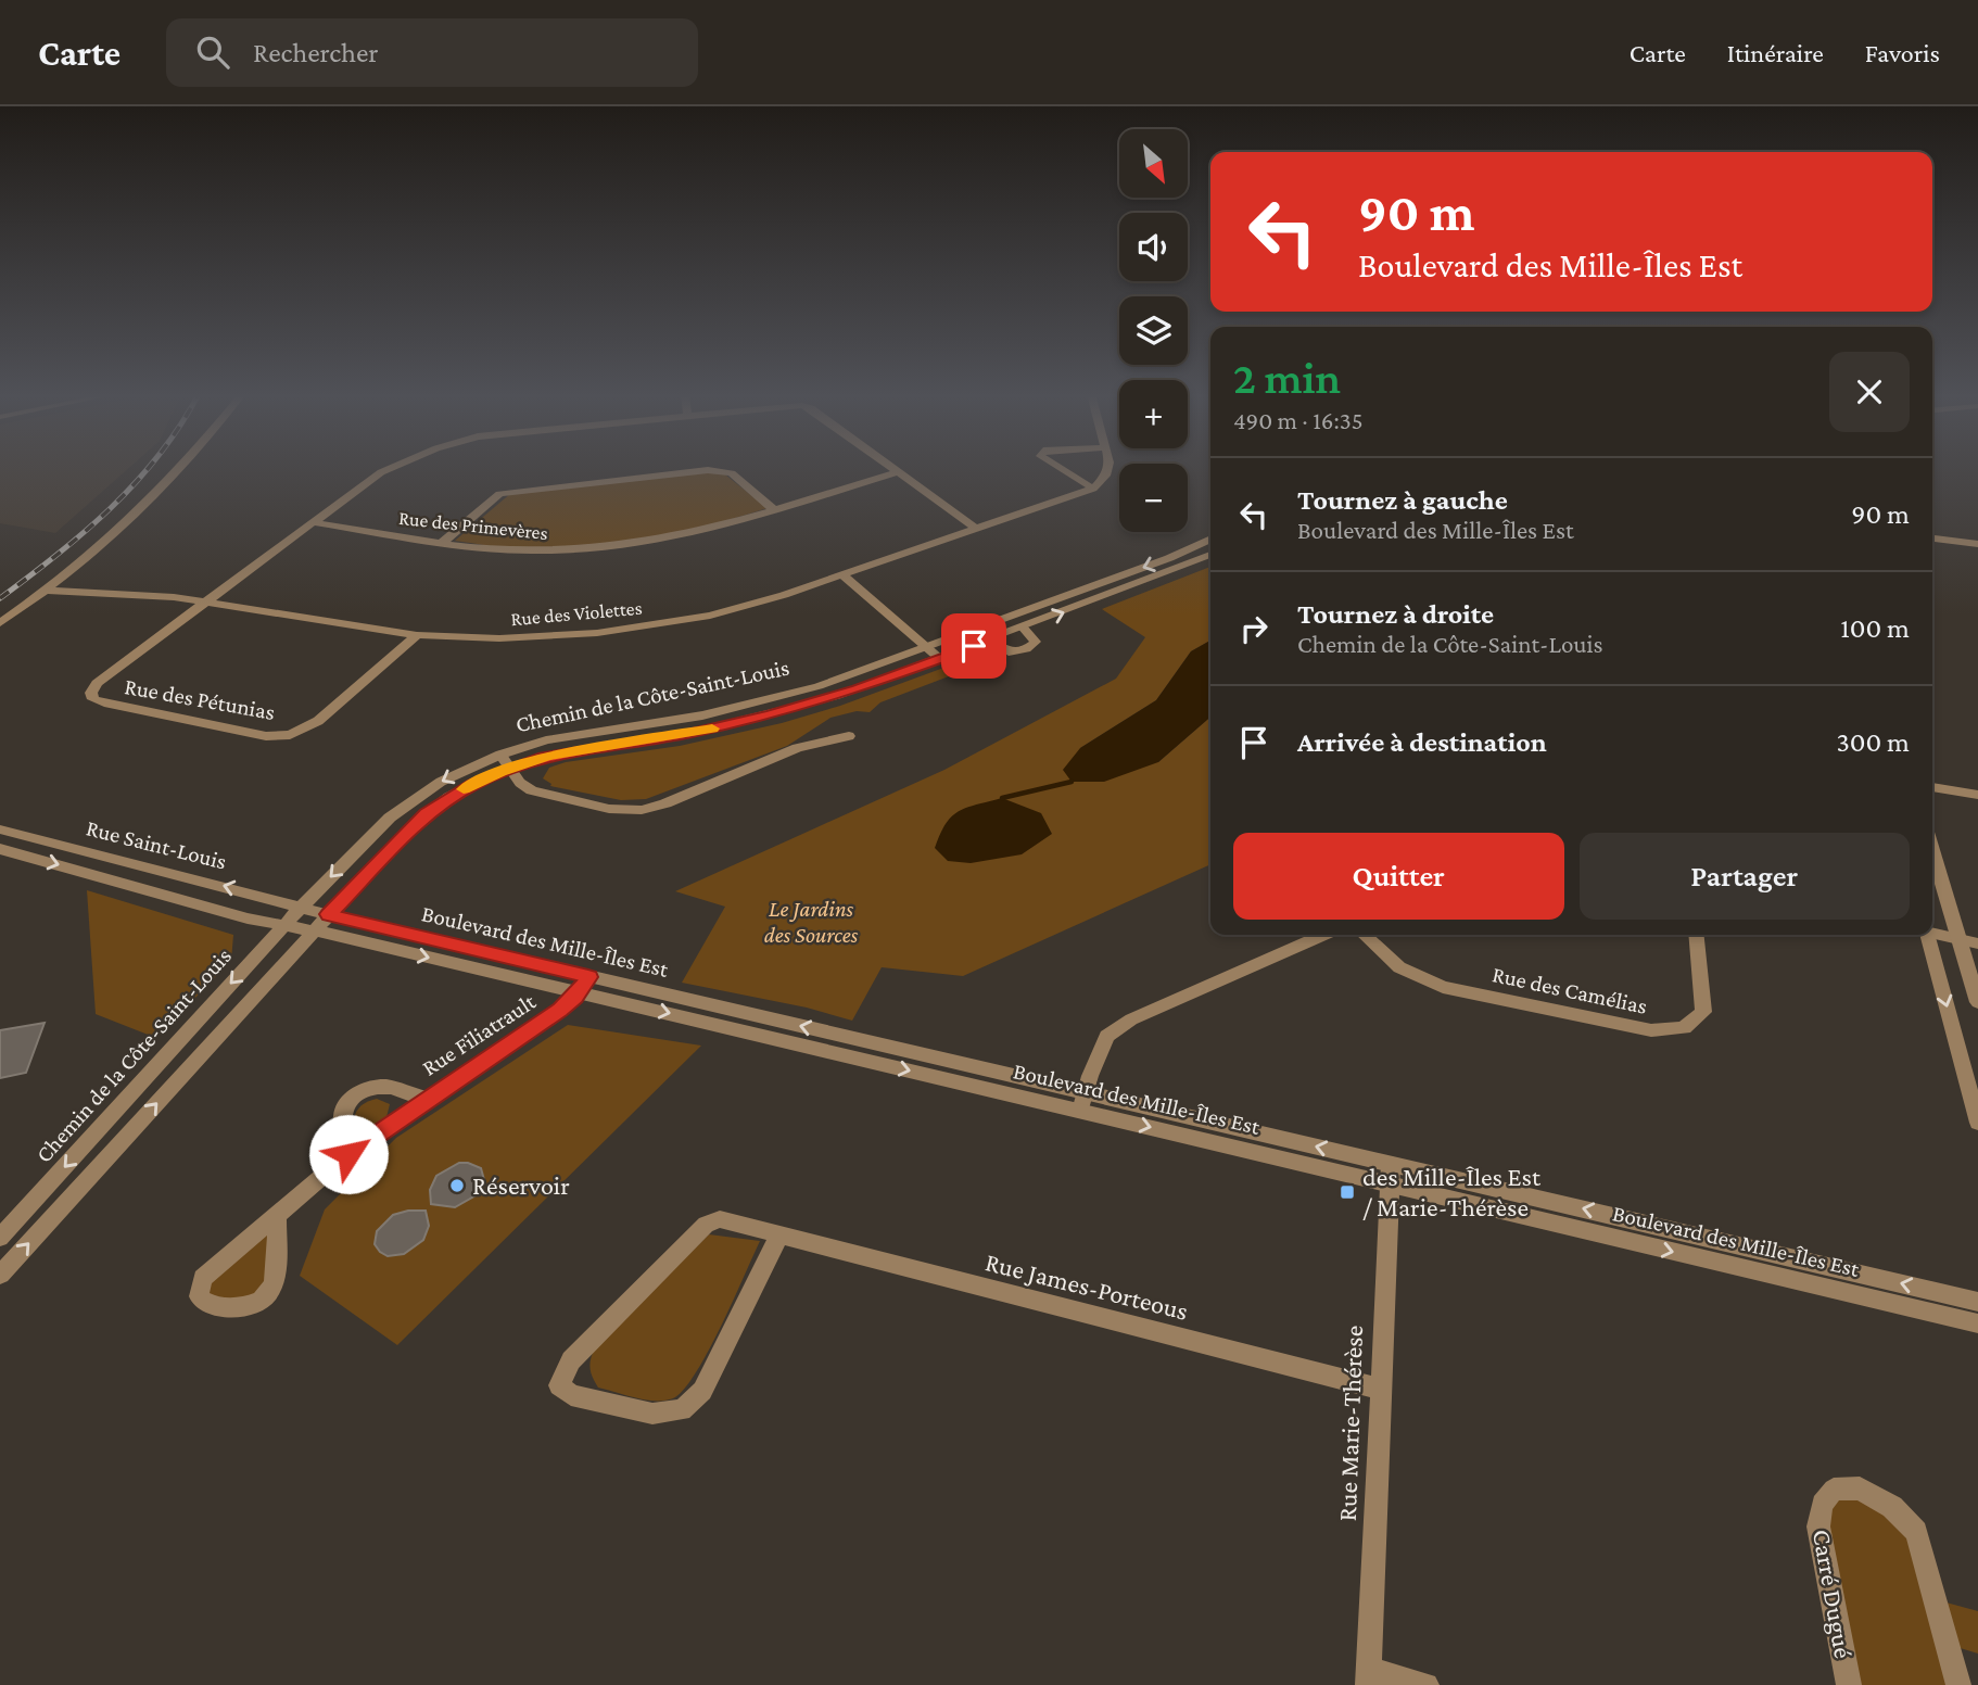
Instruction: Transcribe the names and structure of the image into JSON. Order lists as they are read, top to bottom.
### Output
{
  "streets": {
    "street": [
      "Rue des Primevères",
      "Rue des Violettes",
      "Chemin de la Côte-Saint-Louis",
      "Rue des Pétunias",
      "Rue Saint-Louis",
      "Boulevard des Mille-Îles Est",
      "Rue des Camélias",
      "Rue Filiatrault",
      "Rue James-Porteous",
      "Rue Marie-Thérèse",
      "Carré Dugué"
    ]
  },
  "crossings": [
    ["Rue des Violettes", "Rue des Pétunias"],
    ["Chemin de la Côte-Saint-Louis", "Rue Saint-Louis"],
    ["Chemin de la Côte-Saint-Louis", "Boulevard des Mille-Îles Est"],
    ["Rue Saint-Louis", "Boulevard des Mille-Îles Est"],
    ["Boulevard des Mille-Îles Est", "Rue Filiatrault"],
    ["Boulevard des Mille-Îles Est", "Rue Marie-Thérèse"],
    ["Rue James-Porteous", "Rue Marie-Thérèse"]
  ],
  "parks": ["Le Jardins des Sources"],
  "places": {
    "other": ["Réservoir"],
    "transit": ["des Mille-Îles Est / Marie-Thérèse"]
  },
  "north": "bottom right",
  "page": {
    "header": "Carte",
    "search": "Rechercher",
    "nav": ["Carte", "Itinéraire", "Favoris"],
    "map_buttons": ["+", "−"],
    "turn": ["90 m", "Boulevard des Mille-Îles Est"],
    "heading": ["2 min", "490 m · 16:35"],
    "list": [
      {
        "name": "Tournez à gauche",
        "note": "Boulevard des Mille-Îles Est",
        "value": "90 m"
      },
      {
        "name": "Tournez à droite",
        "note": "Chemin de la Côte-Saint-Louis",
        "value": "100 m"
      },
      {
        "name": "Arrivée à destination",
        "value": "300 m"
      }
    ],
    "buttons": ["Quitter", "Partager"]
  }
}
